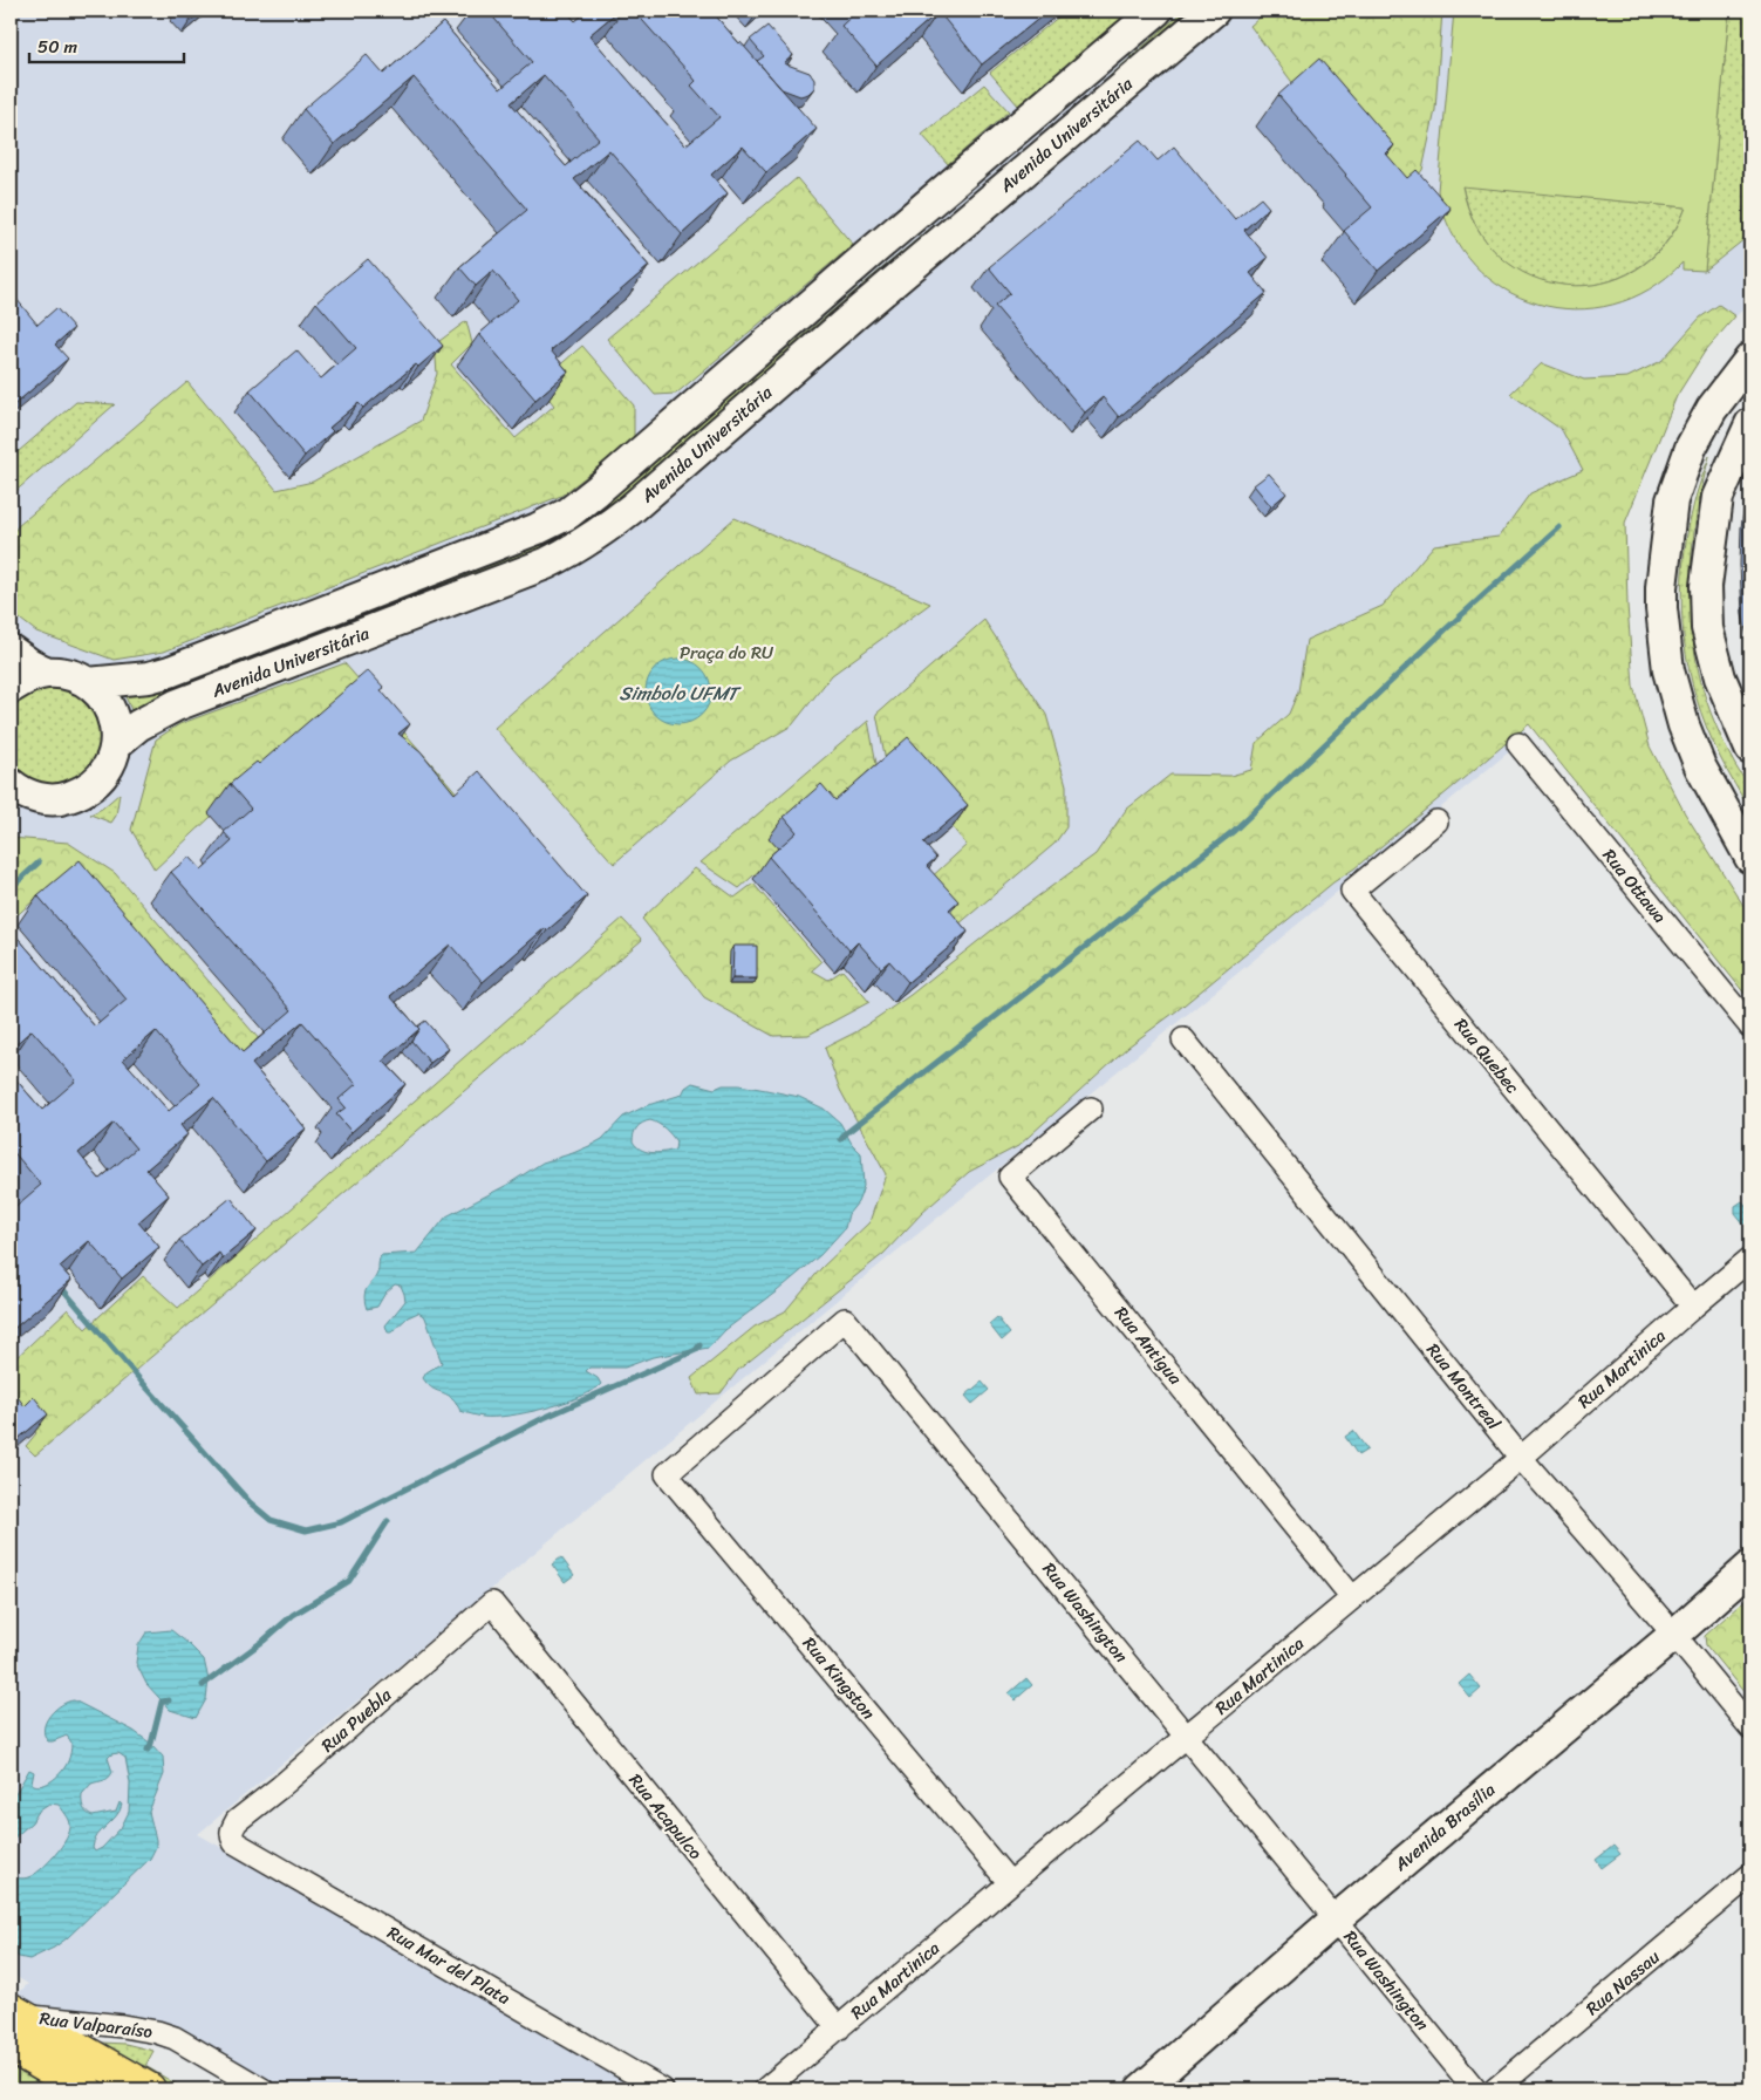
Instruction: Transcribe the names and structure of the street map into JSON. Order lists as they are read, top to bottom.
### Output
{
  "streets": {
    "street": [
      "Avenida Universitária",
      "Rua Ottawa",
      "Rua Quebec",
      "Rua Antigua",
      "Rua Martinica",
      "Rua Montreal",
      "Rua Washington",
      "Rua Kingston",
      "Rua Puebla",
      "Rua Acapulco",
      "Avenida Brasília",
      "Rua Mar del Plata",
      "Rua Nassau",
      "Rua Valparaíso"
    ]
  },
  "crossings": [
    ["Rua Quebec", "Rua Martinica"],
    ["Rua Antigua", "Rua Martinica"],
    ["Rua Martinica", "Rua Montreal"],
    ["Rua Martinica", "Rua Washington"],
    ["Rua Martinica", "Rua Kingston"],
    ["Rua Martinica", "Rua Acapulco"],
    ["Rua Montreal", "Avenida Brasília"],
    ["Rua Washington", "Rua Kingston"],
    ["Rua Washington", "Avenida Brasília"],
    ["Rua Puebla", "Rua Acapulco"],
    ["Rua Puebla", "Rua Mar del Plata"]
  ],
  "water": ["Simbolo UFMT"],
  "parks": ["Praça do RU"],
  "scale_bar": "50 m"
}
